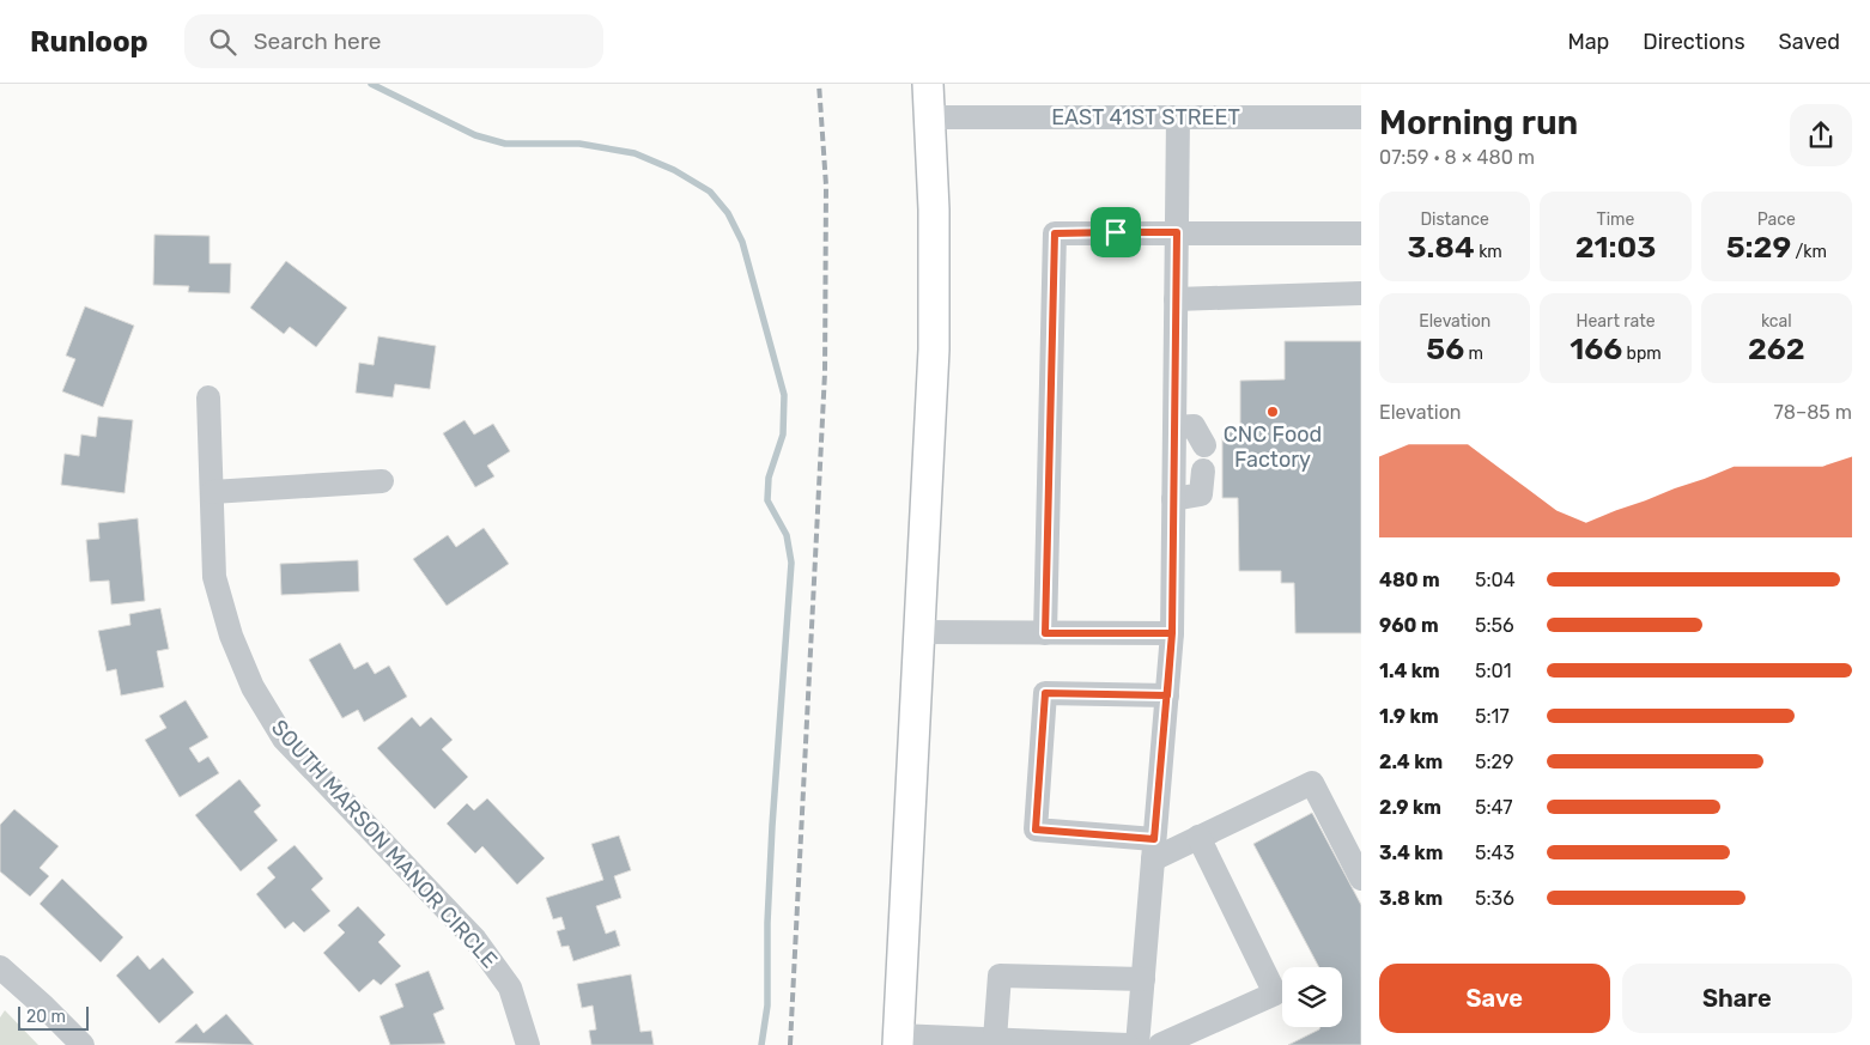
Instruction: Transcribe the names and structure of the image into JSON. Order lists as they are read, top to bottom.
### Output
{
  "streets": {
    "street": ["EAST 41ST STREET", "SOUTH MARSON MANOR CIRCLE"]
  },
  "places": ["CNC Food Factory"],
  "scale_bar": "20 m",
  "page": {
    "header": "Runloop",
    "search": "Search here",
    "nav": ["Map", "Directions", "Saved"],
    "heading": ["Morning run", "07:59 · 8 × 480 m"],
    "stats": [
      ["Distance", "3.84 km"],
      ["Time", "21:03"],
      ["Pace", "5:29 /km"],
      ["Elevation", "56 m"],
      ["Heart rate", "166 bpm"],
      ["kcal", "262"]
    ],
    "chart": ["Elevation", "78–85 m"],
    "list": [
      {
        "name": "480 m",
        "note": "5:04"
      },
      {
        "name": "960 m",
        "note": "5:56"
      },
      {
        "name": "1.4 km",
        "note": "5:01"
      },
      {
        "name": "1.9 km",
        "note": "5:17"
      },
      {
        "name": "2.4 km",
        "note": "5:29"
      },
      {
        "name": "2.9 km",
        "note": "5:47"
      },
      {
        "name": "3.4 km",
        "note": "5:43"
      },
      {
        "name": "3.8 km",
        "note": "5:36"
      }
    ],
    "buttons": ["Save", "Share"],
    "scale": "20 m"
  }
}
